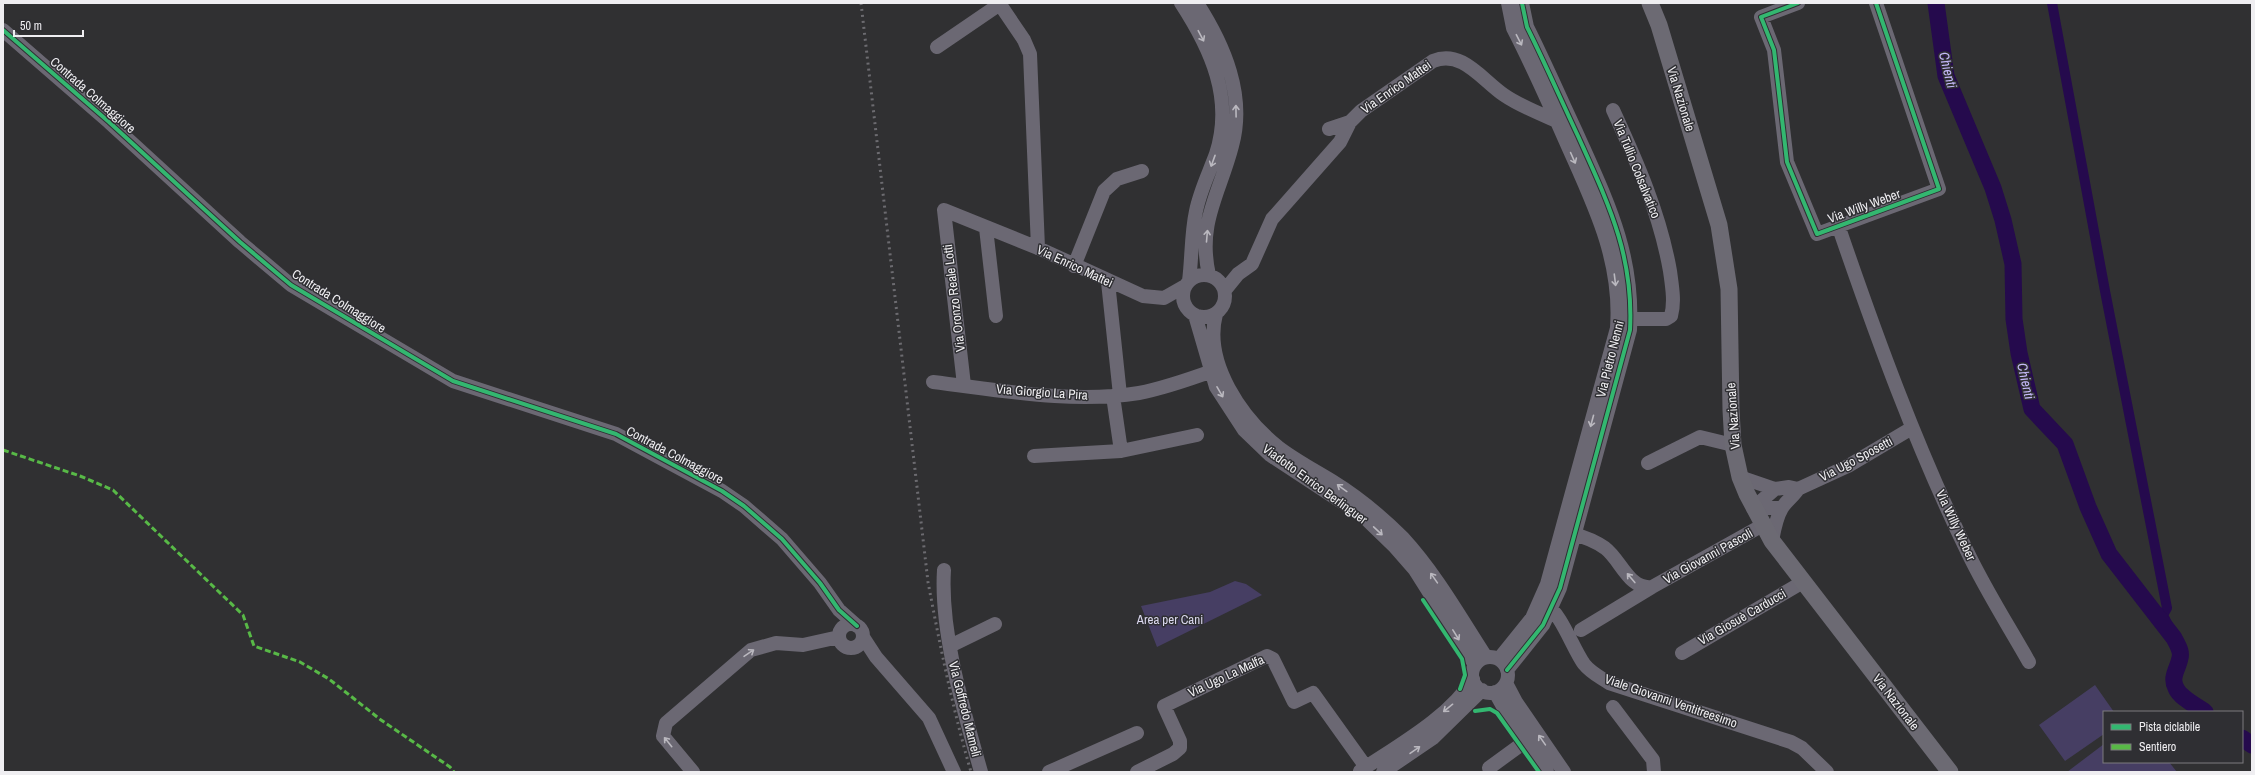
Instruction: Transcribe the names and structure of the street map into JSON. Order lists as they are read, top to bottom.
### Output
{
  "streets": {
    "main road": ["Via Nazionale"],
    "street": [
      "Via Enrico Mattei",
      "Contrada Colmaggiore",
      "Via Tullio Colsalvatico",
      "Via Willy Weber",
      "Via Oronzo Reale Lotti",
      "Via Pietro Nenni",
      "Via Giorgio La Pira",
      "Via Ugo Sposetti",
      "Viadotto Enrico Berlinguer",
      "Via Giovanni Pascoli",
      "Via Giosuè Carducci",
      "Via Ugo La Malfa",
      "Viale Giovanni Ventitreesimo",
      "Via Goffredo Mameli"
    ]
  },
  "crossings": [
    ["Via Enrico Mattei", "Via Oronzo Reale Lotti"],
    ["Via Enrico Mattei", "Via Pietro Nenni"],
    ["Via Enrico Mattei", "Viadotto Enrico Berlinguer"],
    ["Via Nazionale", "Via Ugo Sposetti"],
    ["Via Nazionale", "Via Giovanni Pascoli"],
    ["Via Nazionale", "Via Giosuè Carducci"],
    ["Via Tullio Colsalvatico", "Via Pietro Nenni"],
    ["Via Willy Weber", "Via Ugo Sposetti"],
    ["Via Oronzo Reale Lotti", "Via Giorgio La Pira"],
    ["Via Pietro Nenni", "Viadotto Enrico Berlinguer"],
    ["Via Pietro Nenni", "Via Giovanni Pascoli"],
    ["Via Pietro Nenni", "Viale Giovanni Ventitreesimo"],
    ["Via Giorgio La Pira", "Viadotto Enrico Berlinguer"]
  ],
  "water": ["Chienti"],
  "parks": ["Area per Cani"],
  "legend": ["Pista ciclabile", "Sentiero"],
  "scale_bar": "50 m"
}
